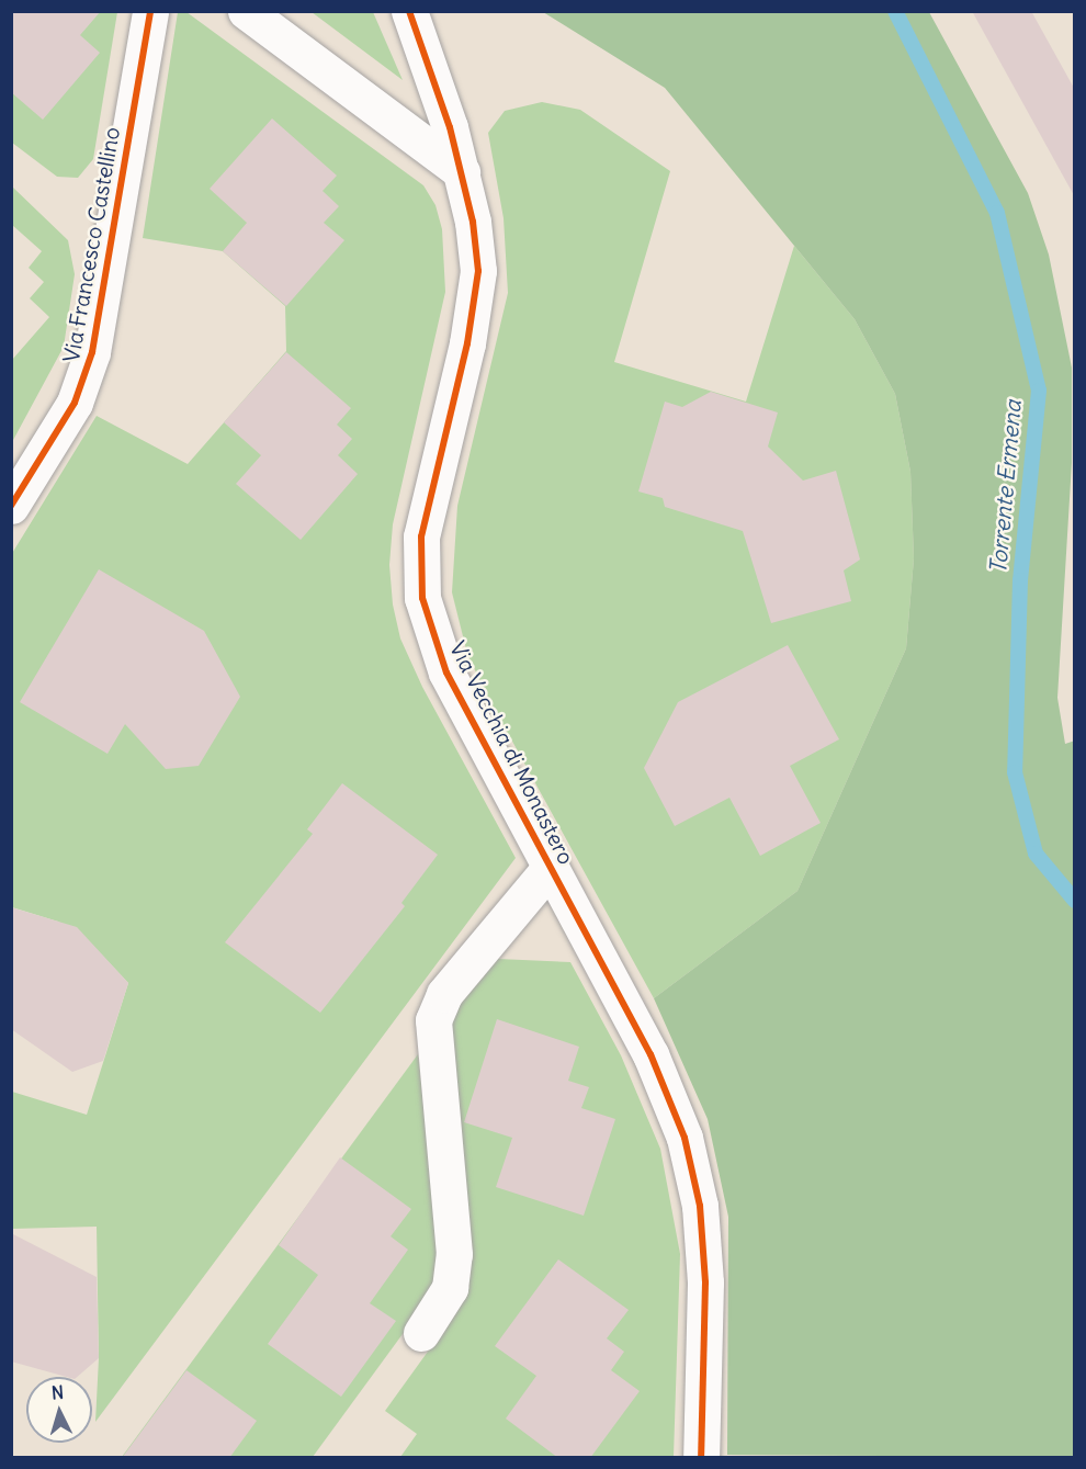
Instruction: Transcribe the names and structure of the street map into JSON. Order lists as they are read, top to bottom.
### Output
{
  "streets": {
    "street": ["Via Francesco Castellino", "Via Vecchia di Monastero"]
  },
  "water": ["Torrente Ermena"],
  "north": "top"
}
